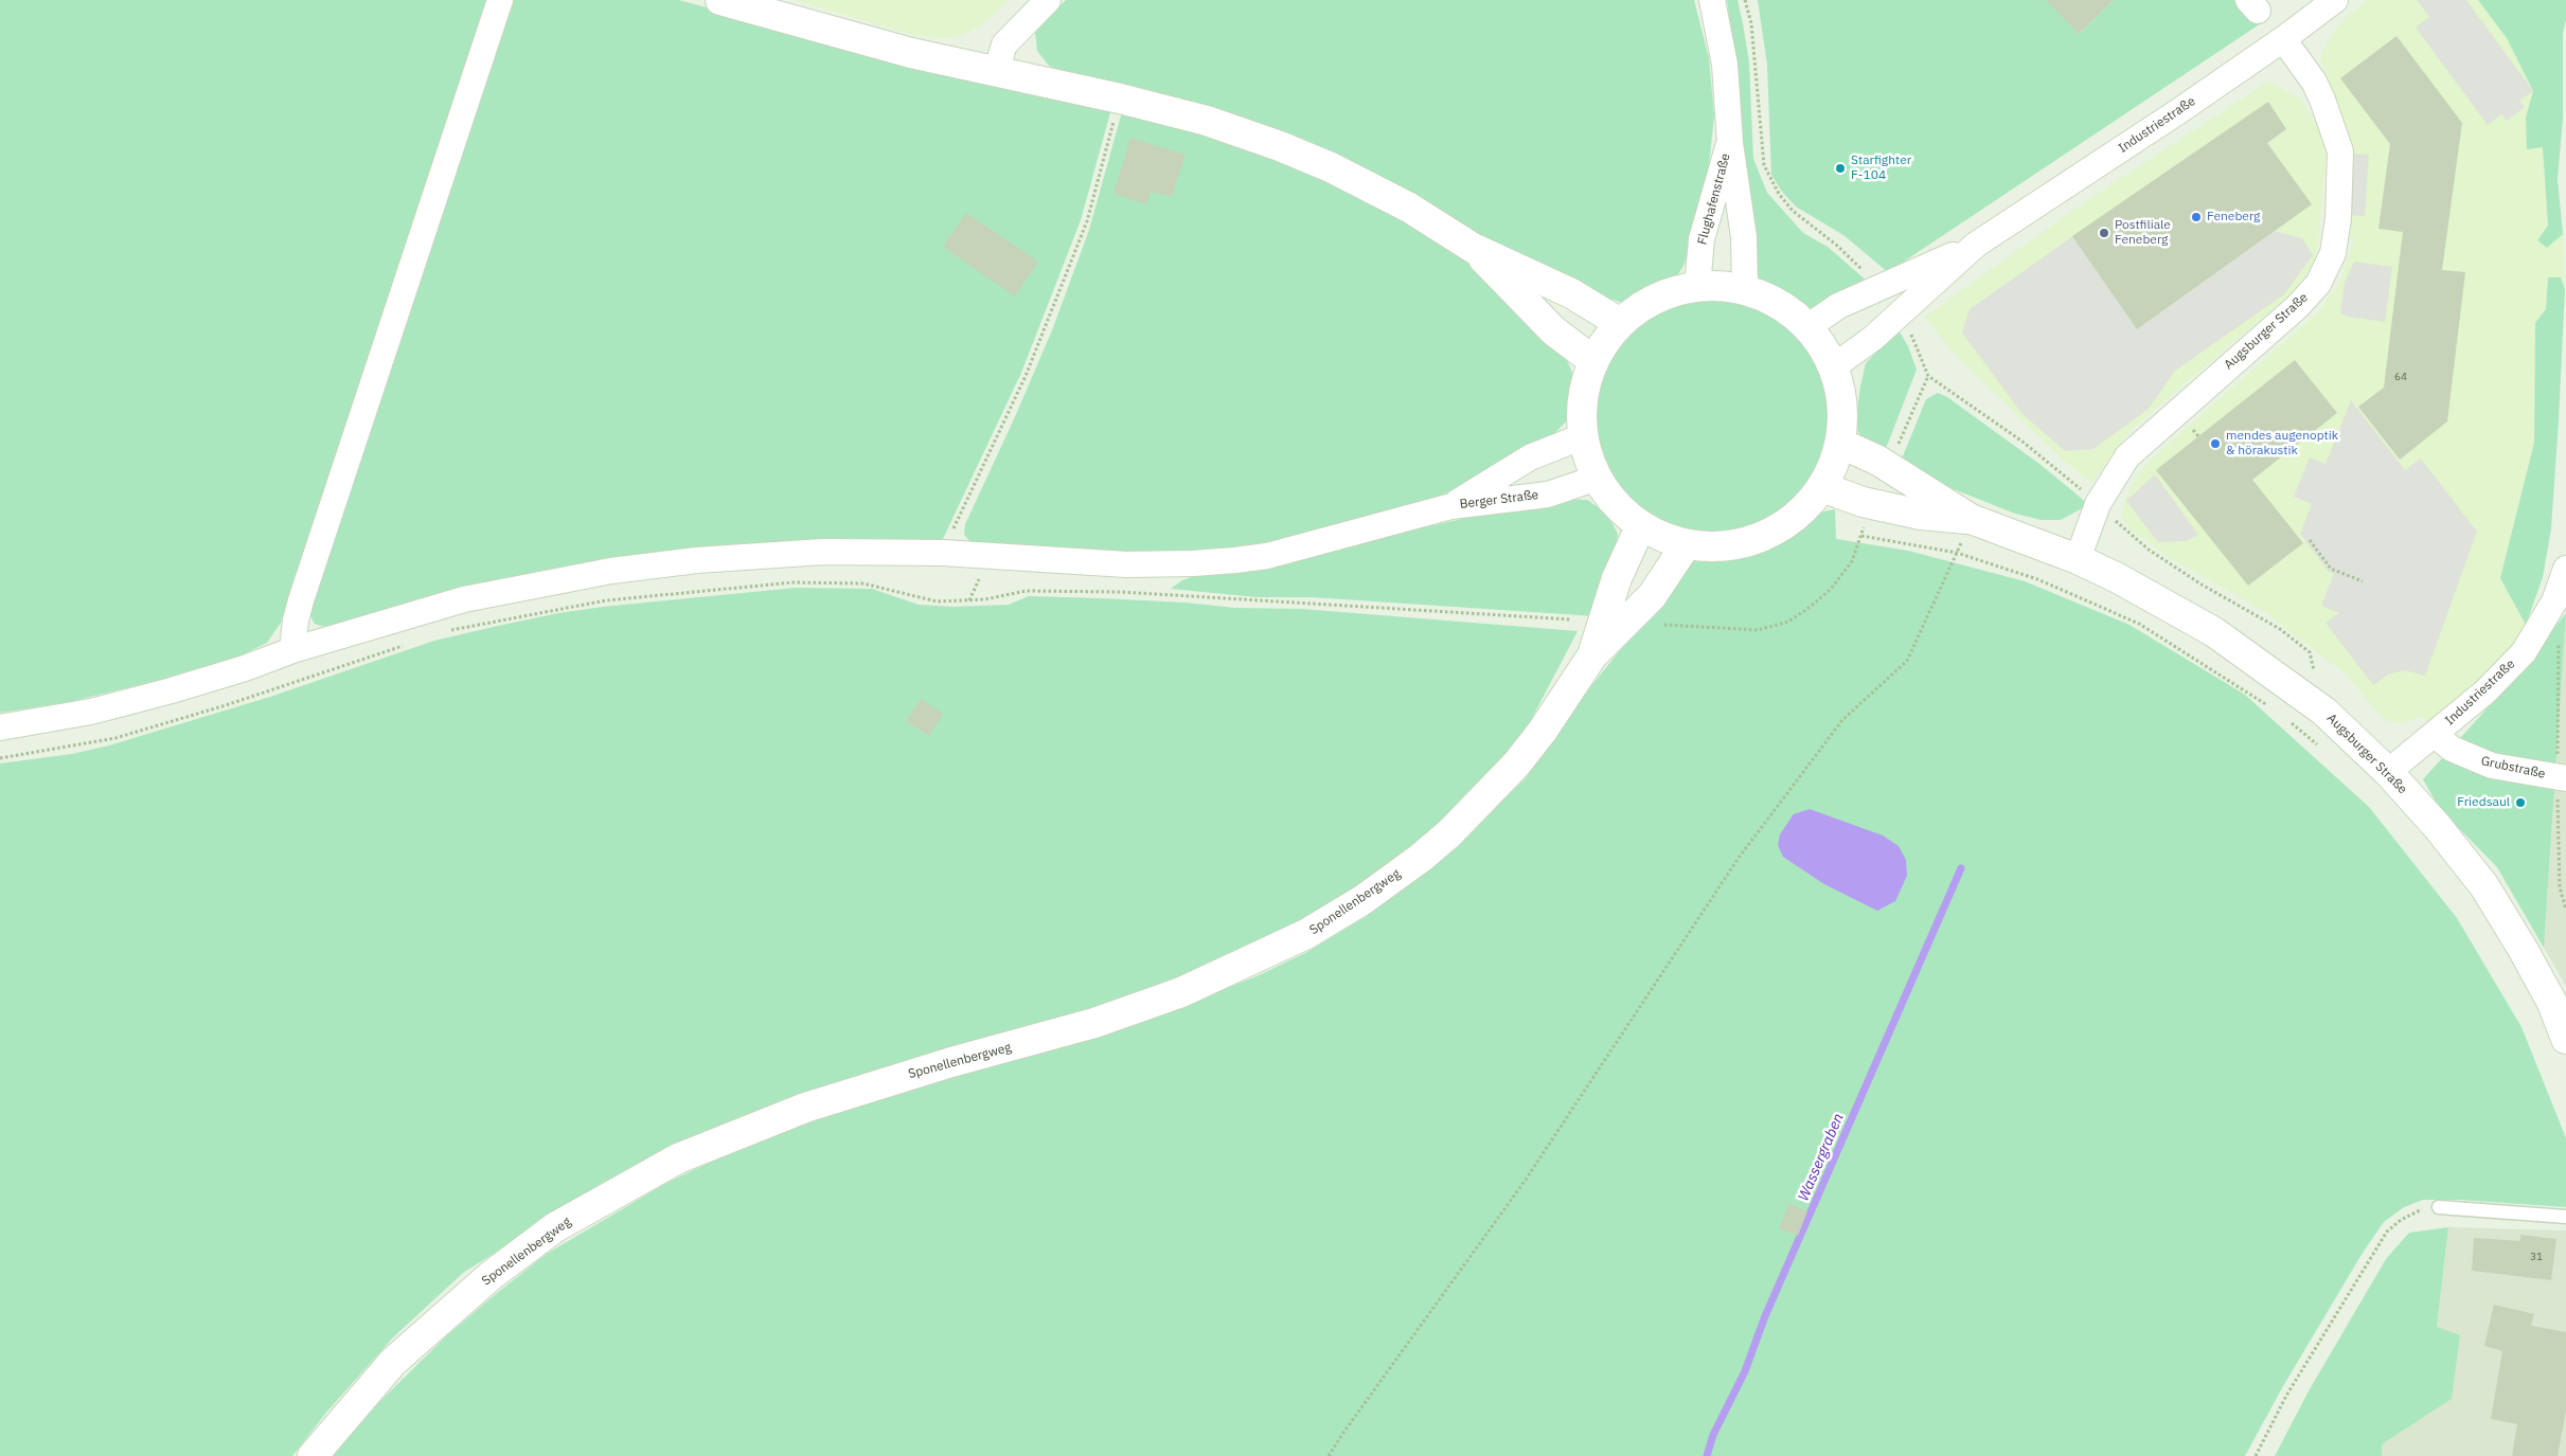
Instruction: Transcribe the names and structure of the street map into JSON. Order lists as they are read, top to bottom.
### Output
{
  "streets": {
    "street": [
      "Industriestraße",
      "Flughafenstraße",
      "Augsburger Straße",
      "Berger Straße",
      "Grubstraße",
      "Sponellenbergweg"
    ]
  },
  "crossings": [
    ["Industriestraße", "Augsburger Straße"],
    ["Industriestraße", "Grubstraße"]
  ],
  "water": ["Wassergraben"],
  "places": [
    "Starfighter F-104",
    "Feneberg",
    "Postfiliale Feneberg",
    "mendes augenoptik & hörakustik",
    "Friedsaul"
  ],
  "house_numbers": ["64", "31"]
}
